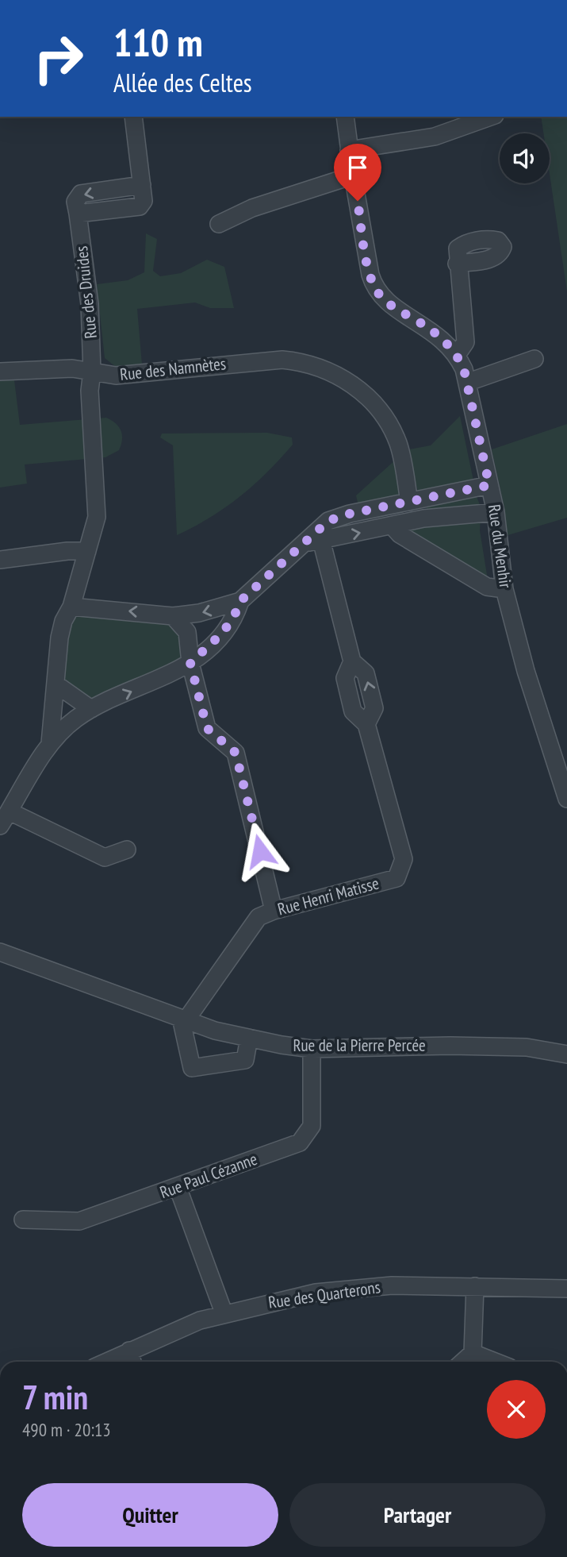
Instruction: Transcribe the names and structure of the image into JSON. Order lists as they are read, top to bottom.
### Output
{
  "streets": {
    "street": [
      "Rue des Druides",
      "Rue des Namnètes",
      "Rue du Menhir",
      "Rue Henri Matisse",
      "Rue de la Pierre Percée",
      "Rue Paul Cézanne",
      "Rue des Quarterons"
    ]
  },
  "crossings": [
    ["Rue des Druides", "Rue des Namnètes"],
    ["Rue Henri Matisse", "Rue de la Pierre Percée"],
    ["Rue de la Pierre Percée", "Rue Paul Cézanne"]
  ],
  "page": {
    "turn": ["110 m", "Allée des Celtes"],
    "heading": ["7 min", "490 m · 20:13"],
    "buttons": ["Quitter", "Partager"]
  }
}
